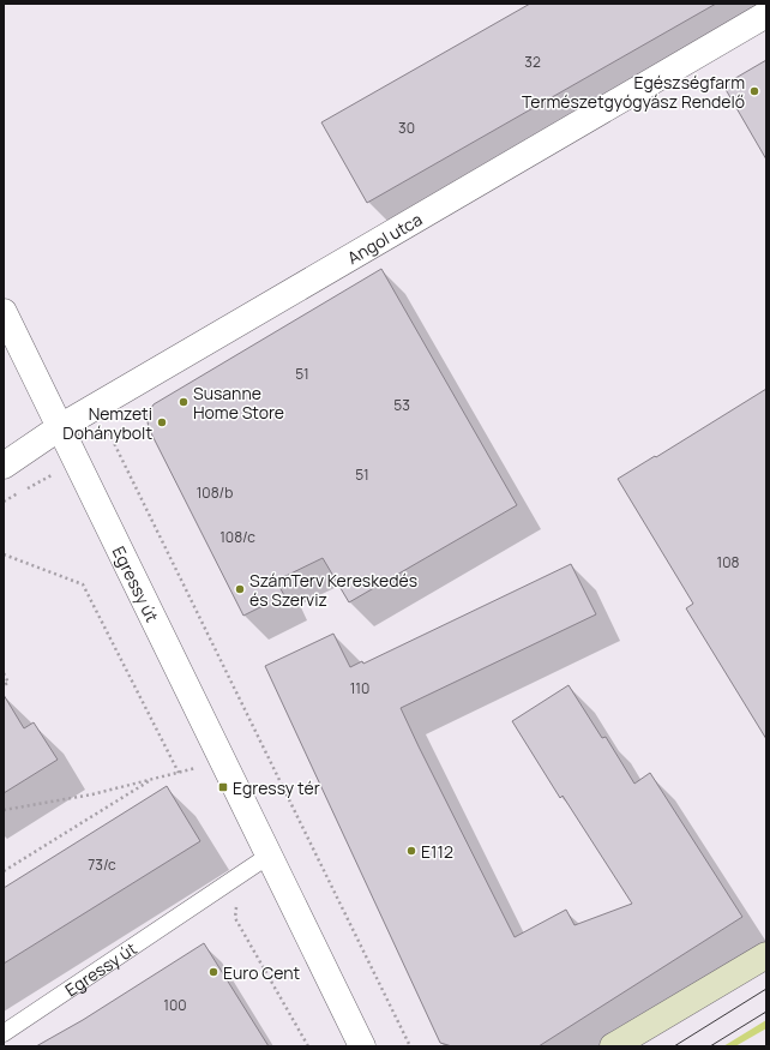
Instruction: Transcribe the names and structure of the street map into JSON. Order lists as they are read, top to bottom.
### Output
{
  "streets": {
    "street": ["Angol utca", "Egressy út"]
  },
  "crossings": [
    ["Angol utca", "Egressy út"]
  ],
  "places": {
    "other": [
      "Egészségfarm Természetgyógyász Rendelő",
      "Susanne Home Store",
      "Nemzeti Dohánybolt",
      "SzámTerv Kereskedés és Szerviz",
      "E112",
      "Euro Cent"
    ],
    "transit": ["Egressy tér"]
  },
  "house_numbers": [
    "32",
    "30",
    "51",
    "53",
    "51",
    "108/b",
    "108/c",
    "108",
    "110",
    "73/c",
    "100"
  ]
}
